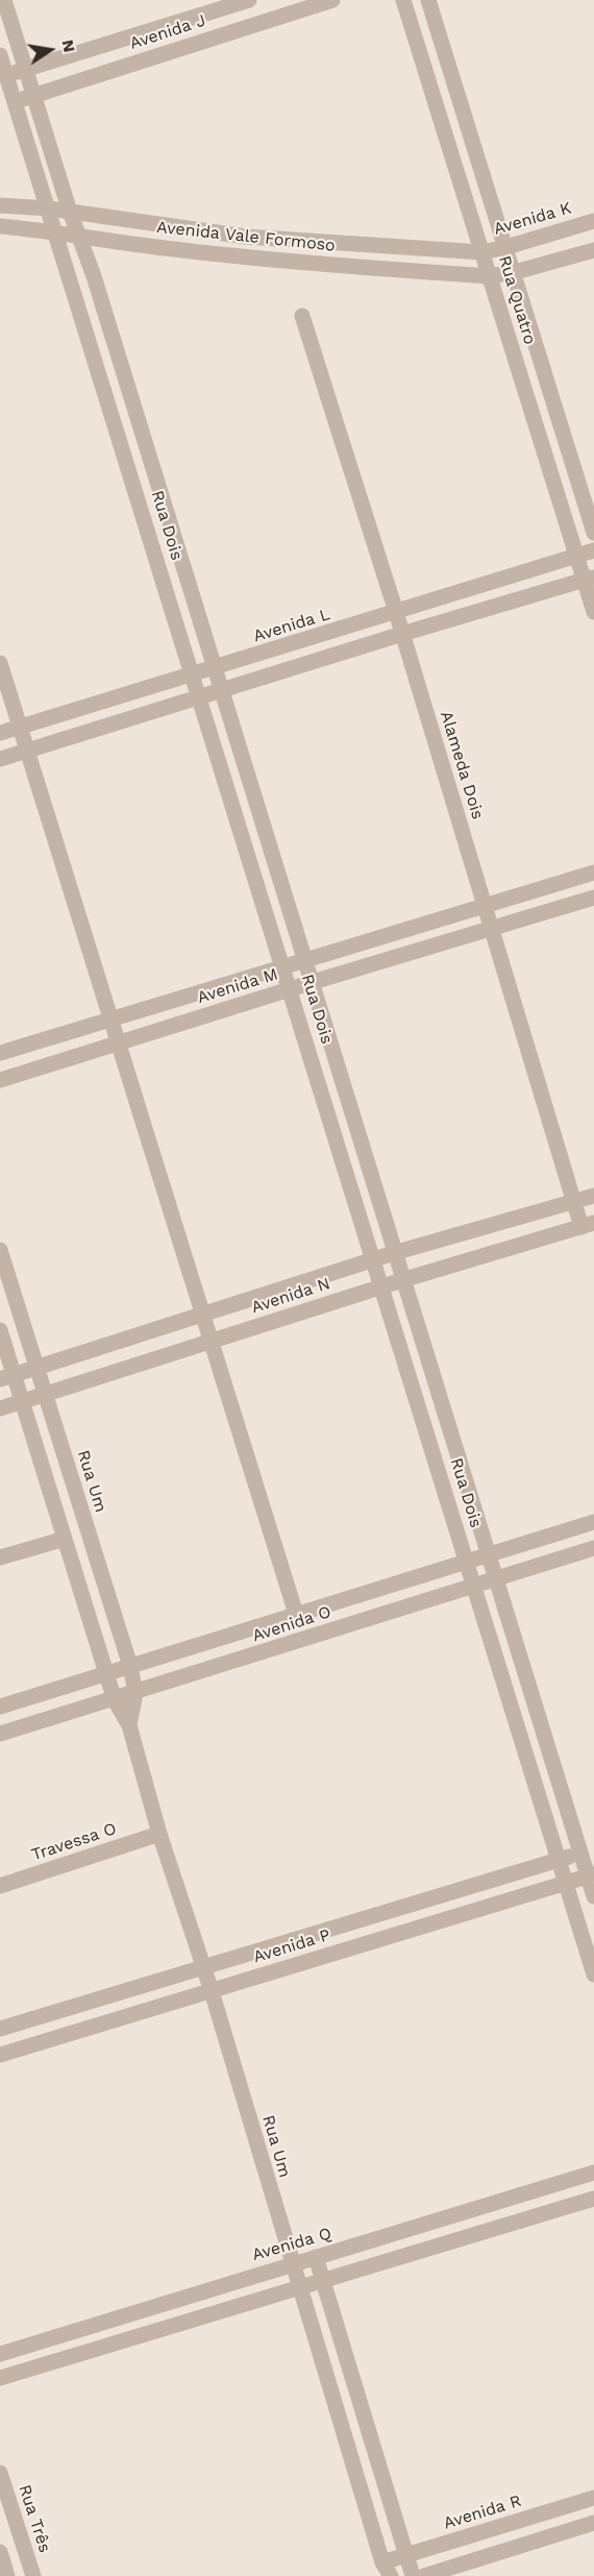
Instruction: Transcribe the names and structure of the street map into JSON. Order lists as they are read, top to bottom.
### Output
{
  "streets": {
    "street": [
      "Avenida J",
      "Avenida K",
      "Avenida Vale Formoso",
      "Rua Quatro",
      "Rua Dois",
      "Avenida L",
      "Alameda Dois",
      "Avenida M",
      "Avenida N",
      "Rua Um",
      "Avenida O",
      "Travessa O",
      "Avenida P",
      "Avenida Q",
      "Avenida R",
      "Rua Três"
    ]
  },
  "crossings": [
    ["Avenida J", "Rua Dois"],
    ["Avenida K", "Avenida Vale Formoso"],
    ["Avenida K", "Rua Quatro"],
    ["Avenida Vale Formoso", "Rua Quatro"],
    ["Avenida Vale Formoso", "Rua Dois"],
    ["Rua Quatro", "Avenida L"],
    ["Rua Dois", "Avenida L"],
    ["Rua Dois", "Avenida M"],
    ["Rua Dois", "Avenida N"],
    ["Rua Dois", "Avenida O"],
    ["Rua Dois", "Avenida P"],
    ["Avenida L", "Alameda Dois"],
    ["Alameda Dois", "Avenida M"],
    ["Alameda Dois", "Avenida N"],
    ["Avenida N", "Rua Um"],
    ["Rua Um", "Avenida O"],
    ["Rua Um", "Travessa O"],
    ["Rua Um", "Avenida P"],
    ["Rua Um", "Avenida Q"],
    ["Rua Um", "Avenida R"]
  ],
  "north": "right"
}
